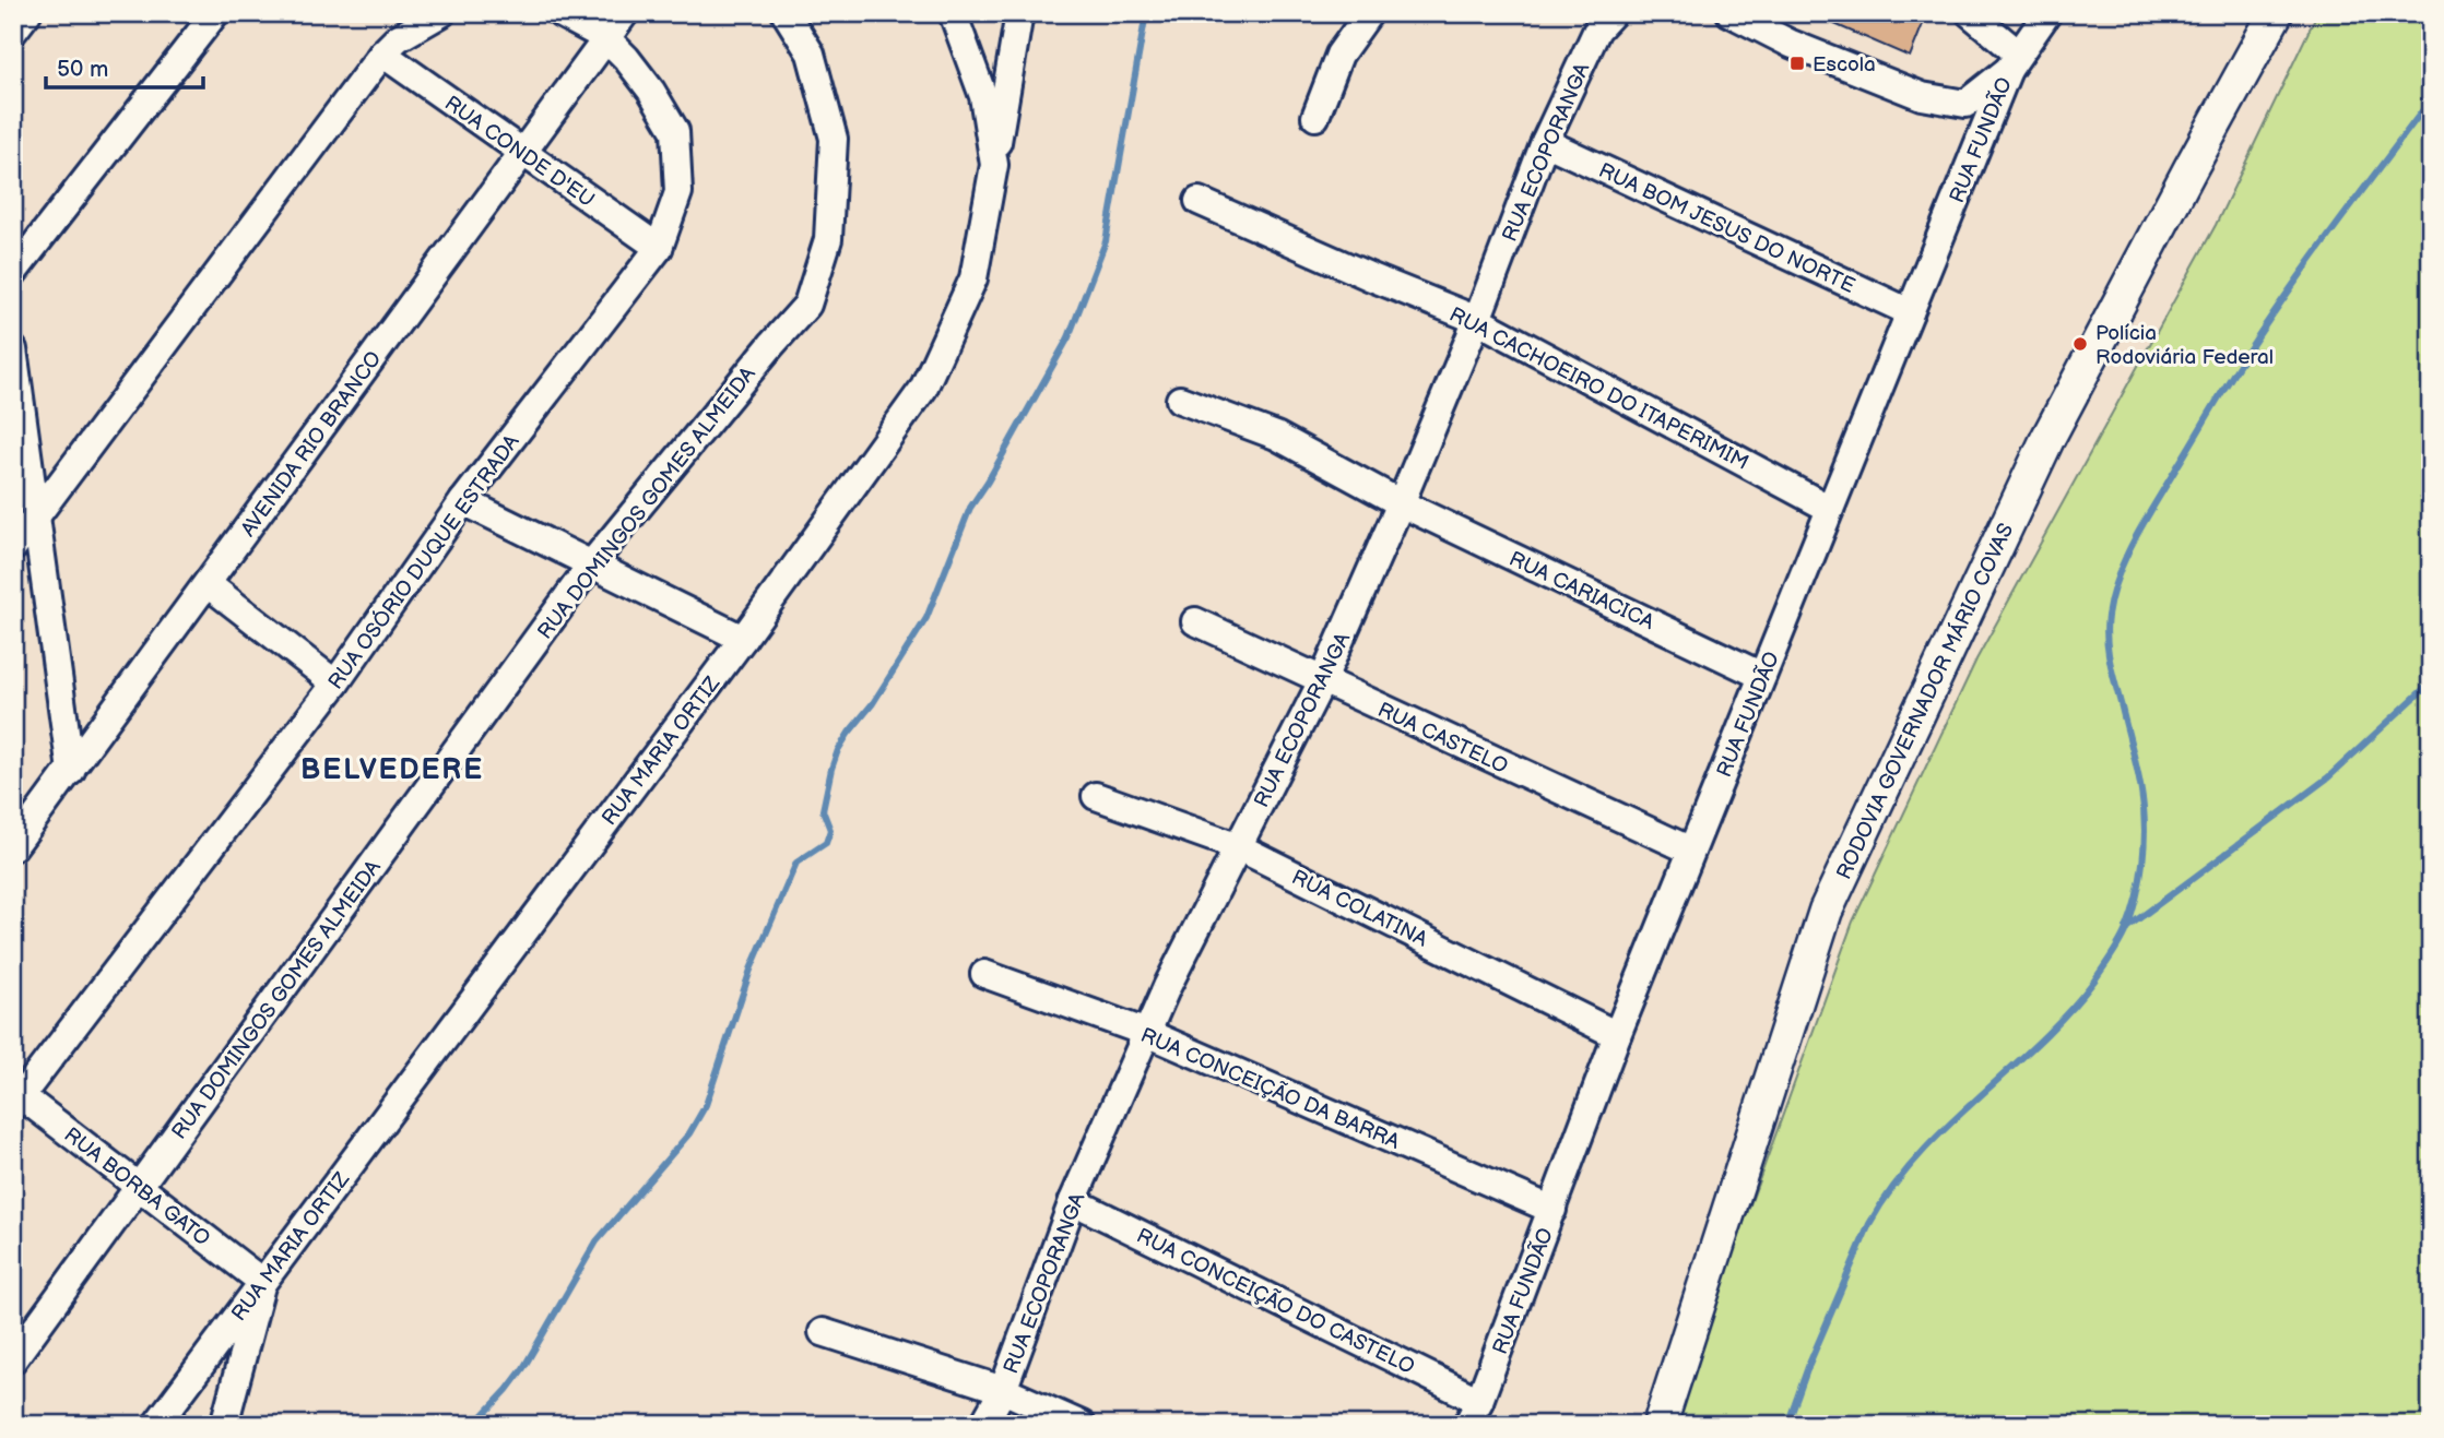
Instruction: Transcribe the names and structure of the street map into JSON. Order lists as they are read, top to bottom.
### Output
{
  "streets": {
    "main road": ["RODOVIA GOVERNADOR MÁRIO COVAS"],
    "street": [
      "RUA FUNDÃO",
      "RUA CONDE D'EU",
      "RUA ECOPORANGA",
      "RUA BOM JESUS DO NORTE",
      "RUA CACHOEIRO DO ITAPERIMIM",
      "AVENIDA RIO BRANCO",
      "RUA DOMINGOS GOMES ALMEIDA",
      "RUA OSÓRIO DUQUE ESTRADA",
      "RUA CARIACICA",
      "RUA CASTELO",
      "RUA MARIA ORTIZ",
      "RUA COLATINA",
      "RUA CONCEIÇÃO DA BARRA",
      "RUA BORBA GATO",
      "RUA CONCEIÇÃO DO CASTELO"
    ]
  },
  "crossings": [
    ["RUA FUNDÃO", "RUA BOM JESUS DO NORTE"],
    ["RUA FUNDÃO", "RUA CACHOEIRO DO ITAPERIMIM"],
    ["RUA FUNDÃO", "RUA CARIACICA"],
    ["RUA FUNDÃO", "RUA CASTELO"],
    ["RUA FUNDÃO", "RUA COLATINA"],
    ["RUA FUNDÃO", "RUA CONCEIÇÃO DA BARRA"],
    ["RUA FUNDÃO", "RUA CONCEIÇÃO DO CASTELO"],
    ["RUA CONDE D'EU", "AVENIDA RIO BRANCO"],
    ["RUA CONDE D'EU", "RUA OSÓRIO DUQUE ESTRADA"],
    ["RUA ECOPORANGA", "RUA BOM JESUS DO NORTE"],
    ["RUA ECOPORANGA", "RUA CACHOEIRO DO ITAPERIMIM"],
    ["RUA ECOPORANGA", "RUA CARIACICA"],
    ["RUA ECOPORANGA", "RUA CASTELO"],
    ["RUA ECOPORANGA", "RUA COLATINA"],
    ["RUA ECOPORANGA", "RUA CONCEIÇÃO DA BARRA"],
    ["RUA ECOPORANGA", "RUA CONCEIÇÃO DO CASTELO"],
    ["AVENIDA RIO BRANCO", "RUA OSÓRIO DUQUE ESTRADA"],
    ["RUA DOMINGOS GOMES ALMEIDA", "RUA BORBA GATO"],
    ["RUA OSÓRIO DUQUE ESTRADA", "RUA BORBA GATO"],
    ["RUA MARIA ORTIZ", "RUA BORBA GATO"]
  ],
  "districts": ["BELVEDERE"],
  "places": {
    "transit": ["Escola"],
    "other": ["Polícia Rodoviária Federal"]
  },
  "scale_bar": "50 m"
}
